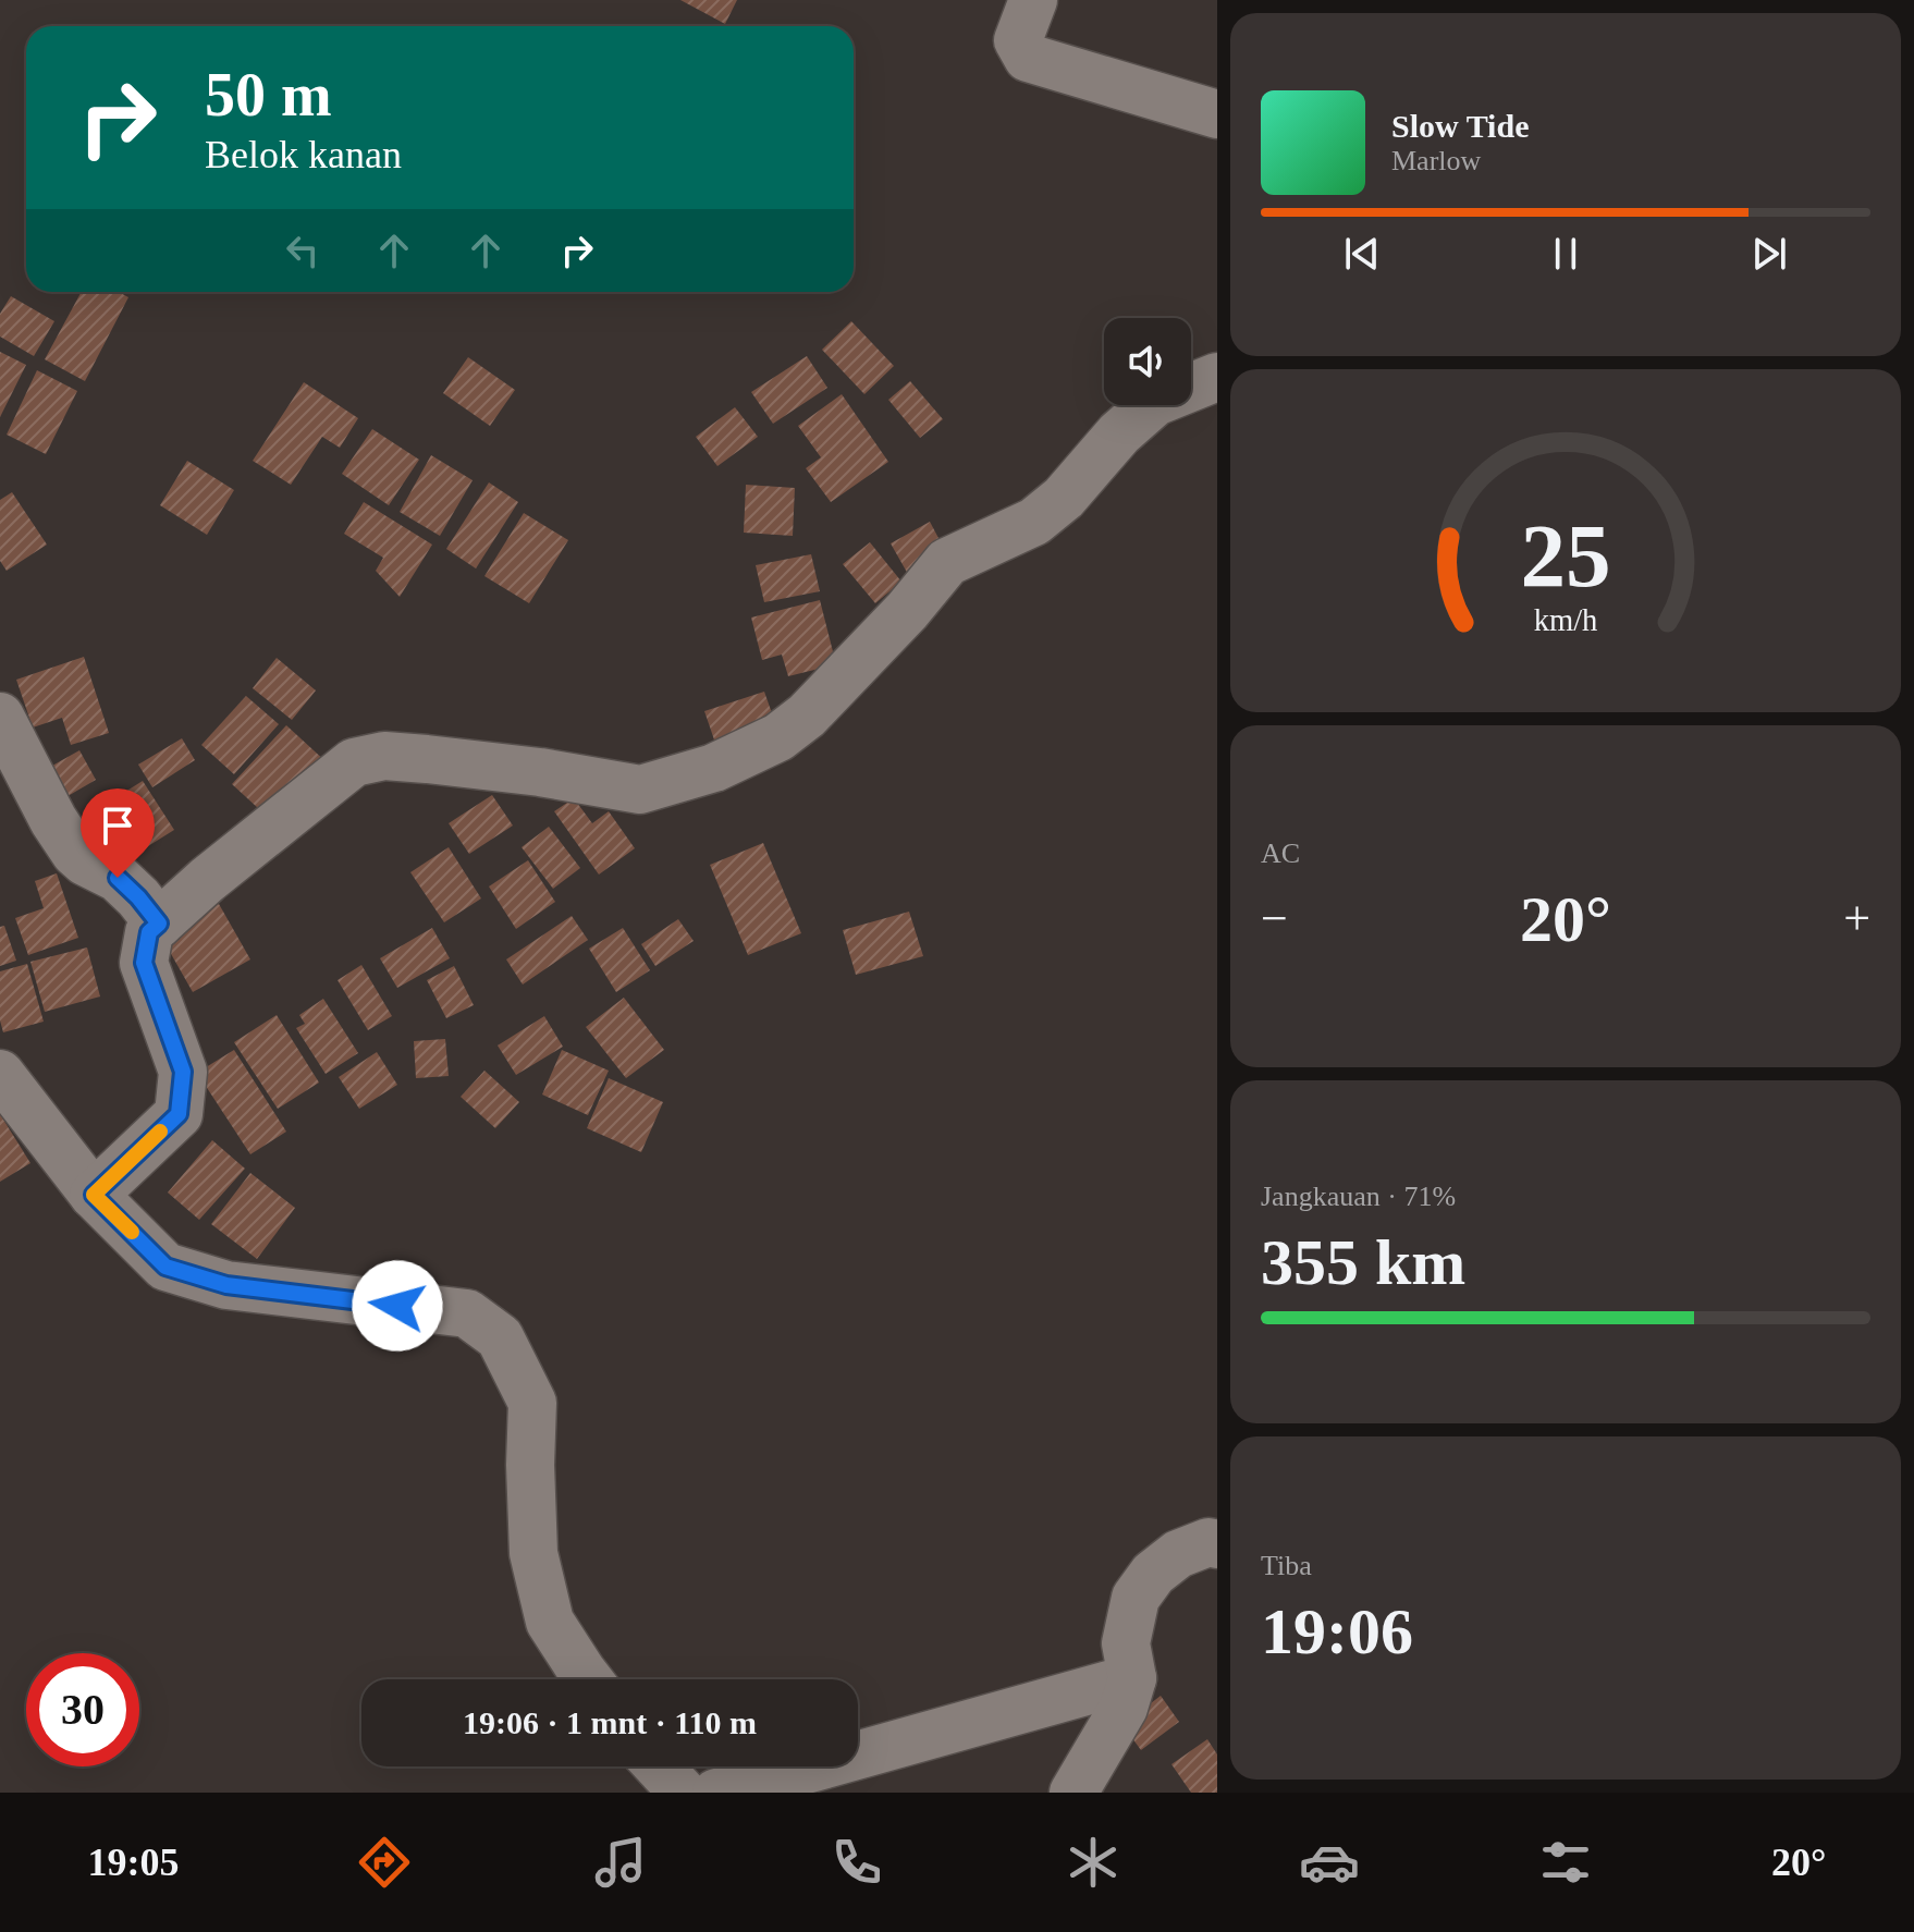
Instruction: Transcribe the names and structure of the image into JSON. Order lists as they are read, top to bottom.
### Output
{
  "page": {
    "turn": ["50 m", "Belok kanan"],
    "song": ["Slow Tide", "Marlow"],
    "tile": [
      "AC",
      ["Jangkauan · 71%", "355 km"],
      ["Tiba", "19:06"]
    ],
    "heat": ["−", "20°", "+"],
    "limit": "30",
    "trip": "19:06 · 1 mnt · 110 m",
    "tabs": ["19:05", "20°"],
    "gauge": ["25", "km/h"]
  }
}
